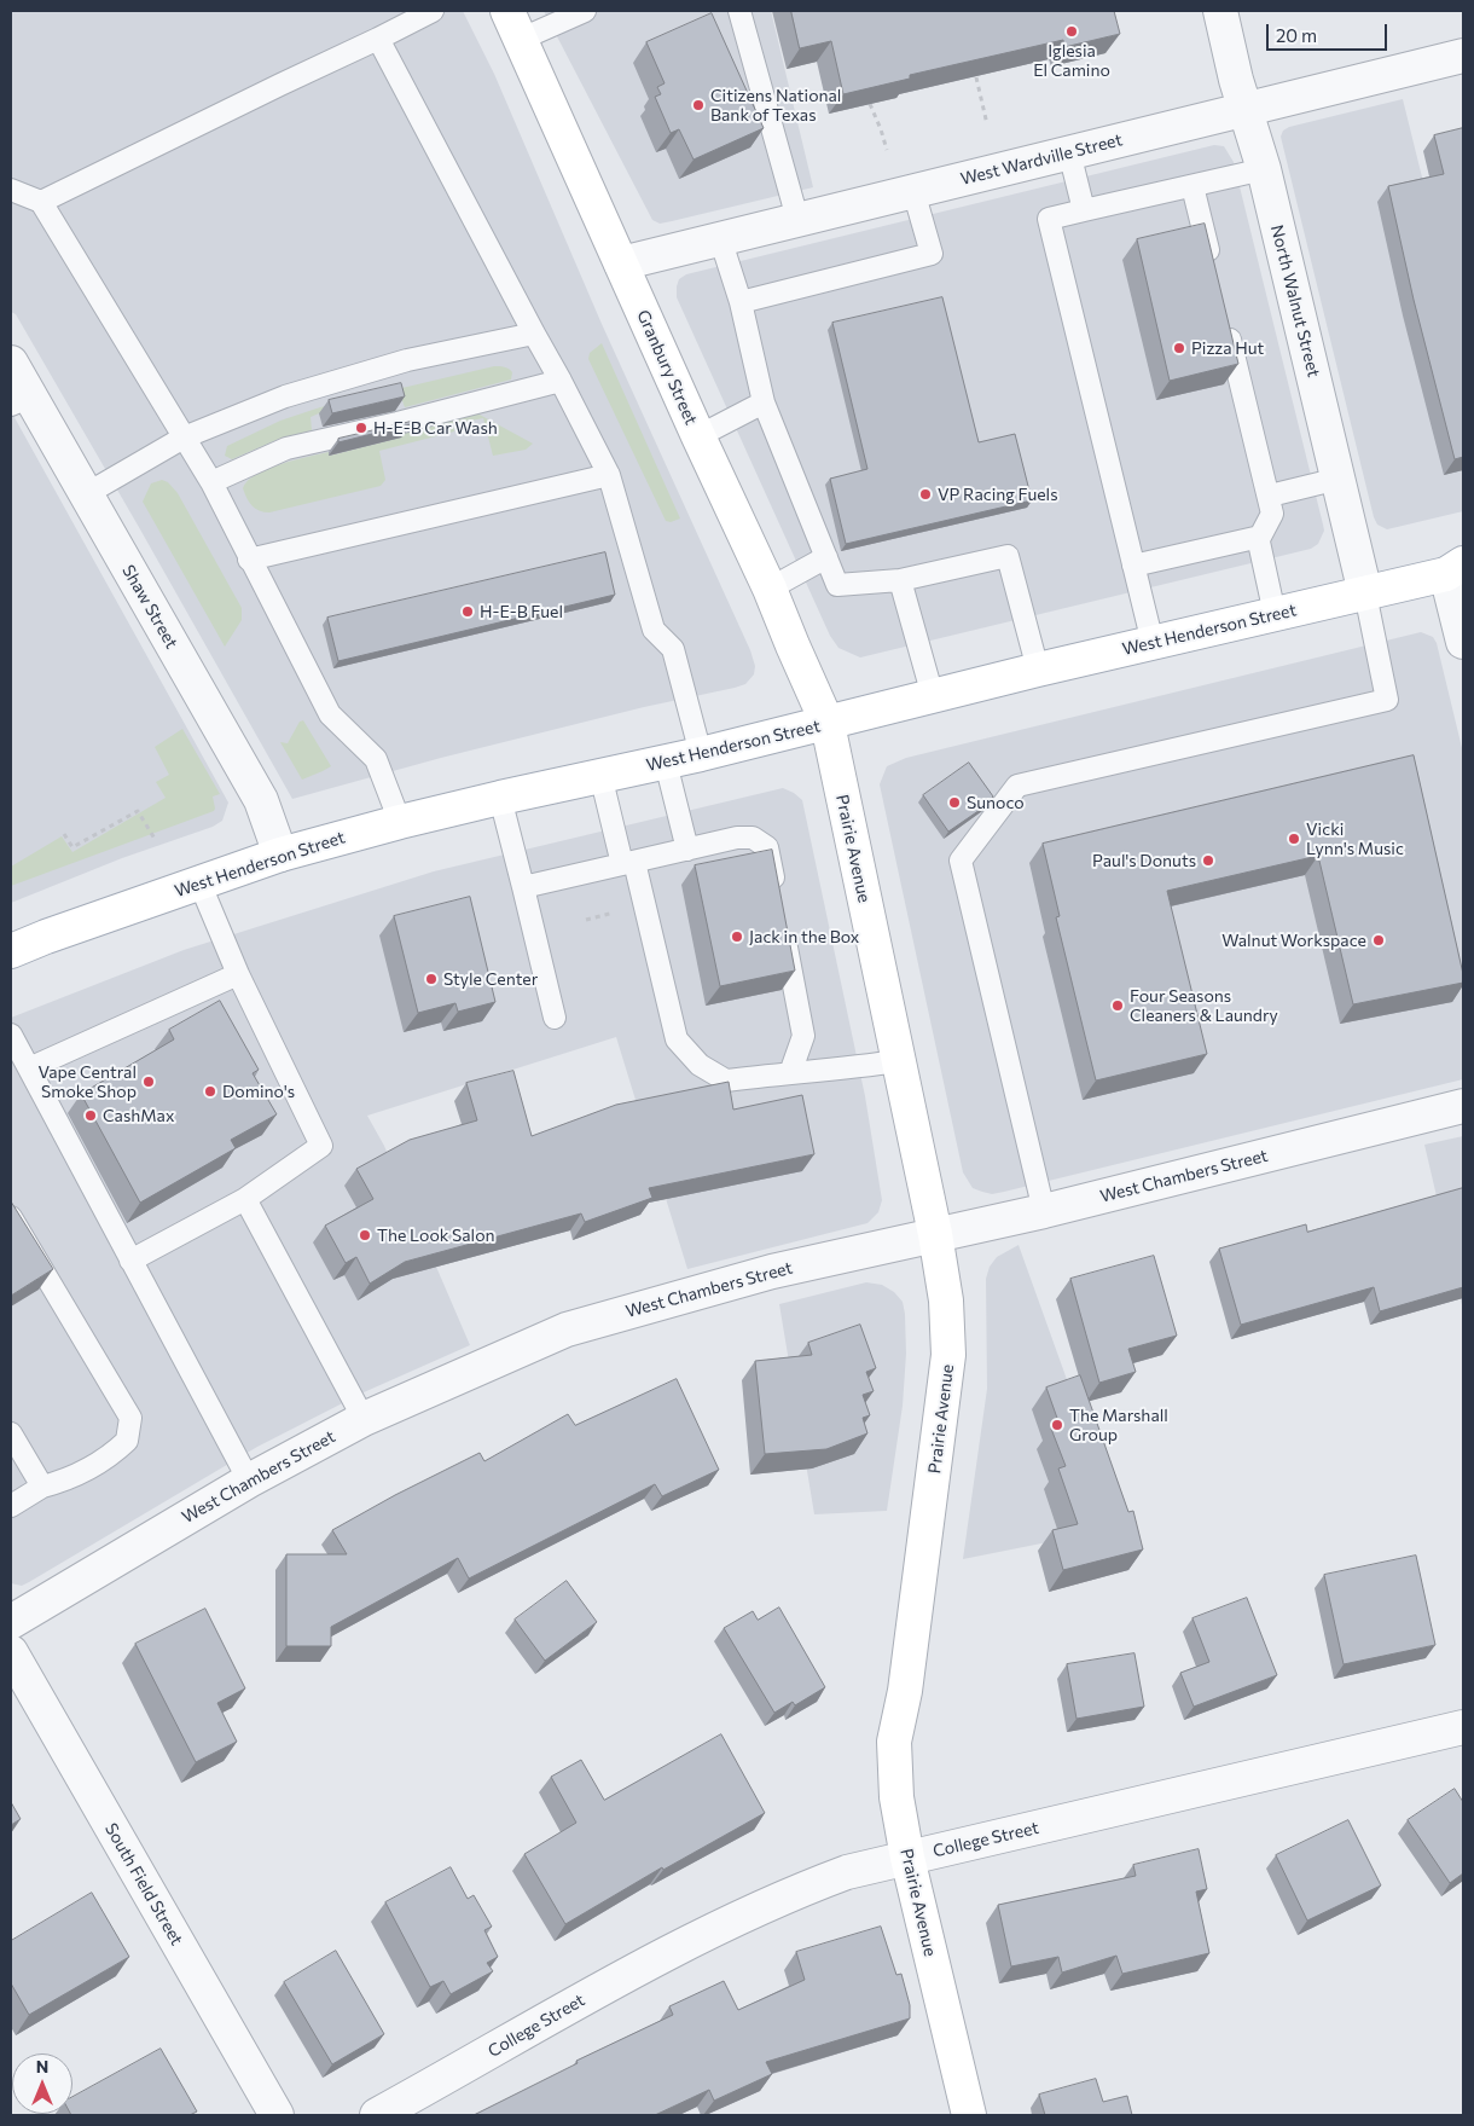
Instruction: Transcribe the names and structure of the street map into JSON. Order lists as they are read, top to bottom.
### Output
{
  "streets": {
    "street": [
      "West Wardville Street",
      "North Walnut Street",
      "Granbury Street",
      "Shaw Street",
      "West Henderson Street",
      "Prairie Avenue",
      "West Chambers Street",
      "College Street",
      "South Field Street"
    ]
  },
  "crossings": [
    ["West Wardville Street", "North Walnut Street"],
    ["West Wardville Street", "Granbury Street"],
    ["North Walnut Street", "West Henderson Street"],
    ["Granbury Street", "West Henderson Street"],
    ["Granbury Street", "Prairie Avenue"],
    ["Shaw Street", "West Henderson Street"],
    ["West Henderson Street", "Prairie Avenue"],
    ["Prairie Avenue", "West Chambers Street"],
    ["Prairie Avenue", "College Street"]
  ],
  "places": [
    "Iglesia El Camino",
    "Citizens National Bank of Texas",
    "Pizza Hut",
    "H-E-B Car Wash",
    "VP Racing Fuels",
    "H-E-B Fuel",
    "Sunoco",
    "Vicki Lynn's Music",
    "Paul's Donuts",
    "Jack in the Box",
    "Walnut Workspace",
    "Style Center",
    "Four Seasons Cleaners & Laundry",
    "Vape Central Smoke Shop",
    "Domino's",
    "CashMax",
    "The Look Salon",
    "The Marshall Group"
  ],
  "scale_bar": "20 m",
  "north": "top"
}
